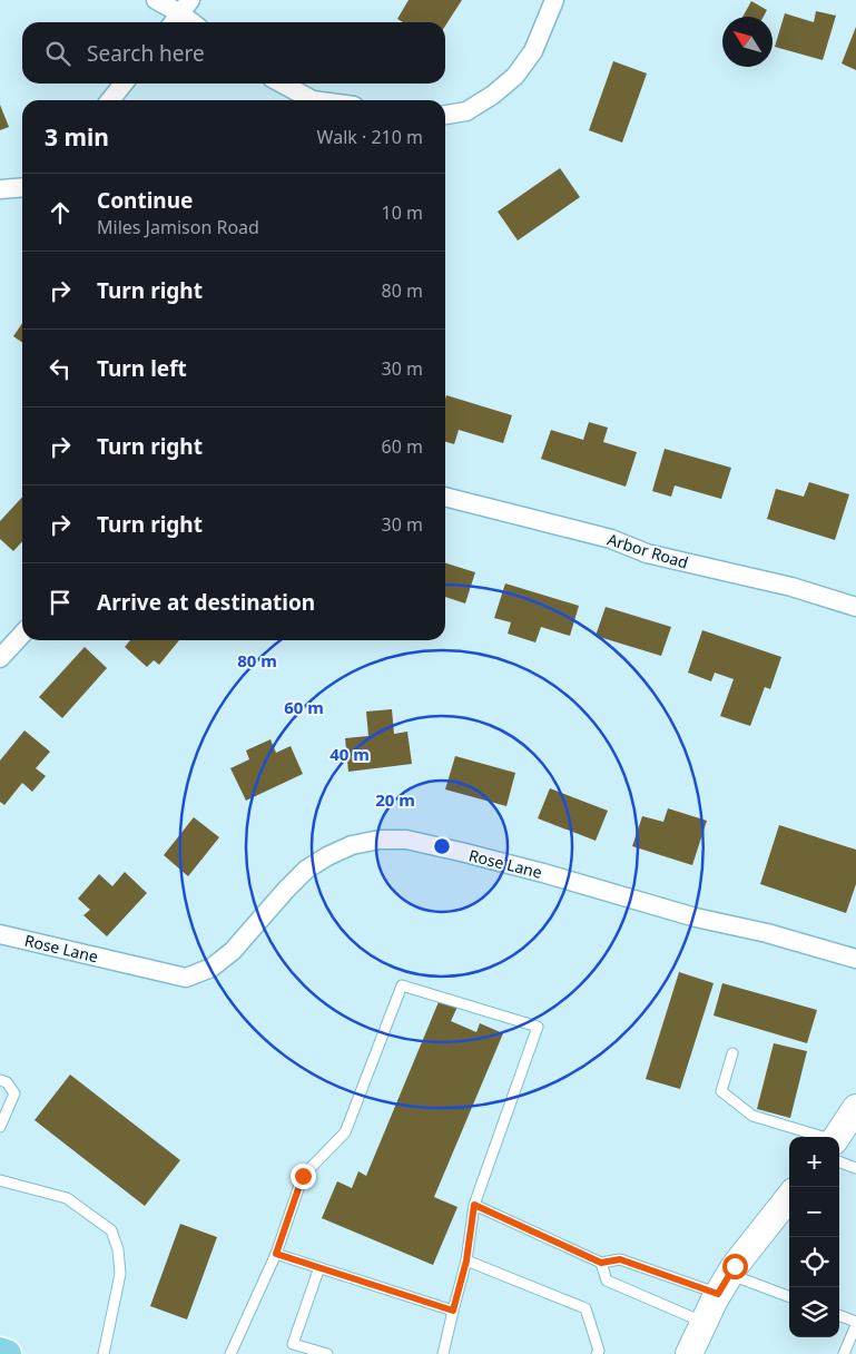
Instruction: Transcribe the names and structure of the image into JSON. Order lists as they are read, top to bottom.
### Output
{
  "streets": {
    "street": ["Arbor Road", "Rose Lane"]
  },
  "north": "top left",
  "page": {
    "search": "Search here",
    "heading": ["3 min", "Walk · 210 m"],
    "list": [
      ["Continue", "Miles Jamison Road", "10 m"],
      ["Turn right", "80 m"],
      ["Turn left", "30 m"],
      ["Turn right", "60 m"],
      ["Turn right", "30 m"],
      "Arrive at destination"
    ],
    "map_buttons": ["+", "−"]
  },
  "rings": [
    "80 m",
    "60 m",
    "40 m",
    "20 m"
  ]
}
